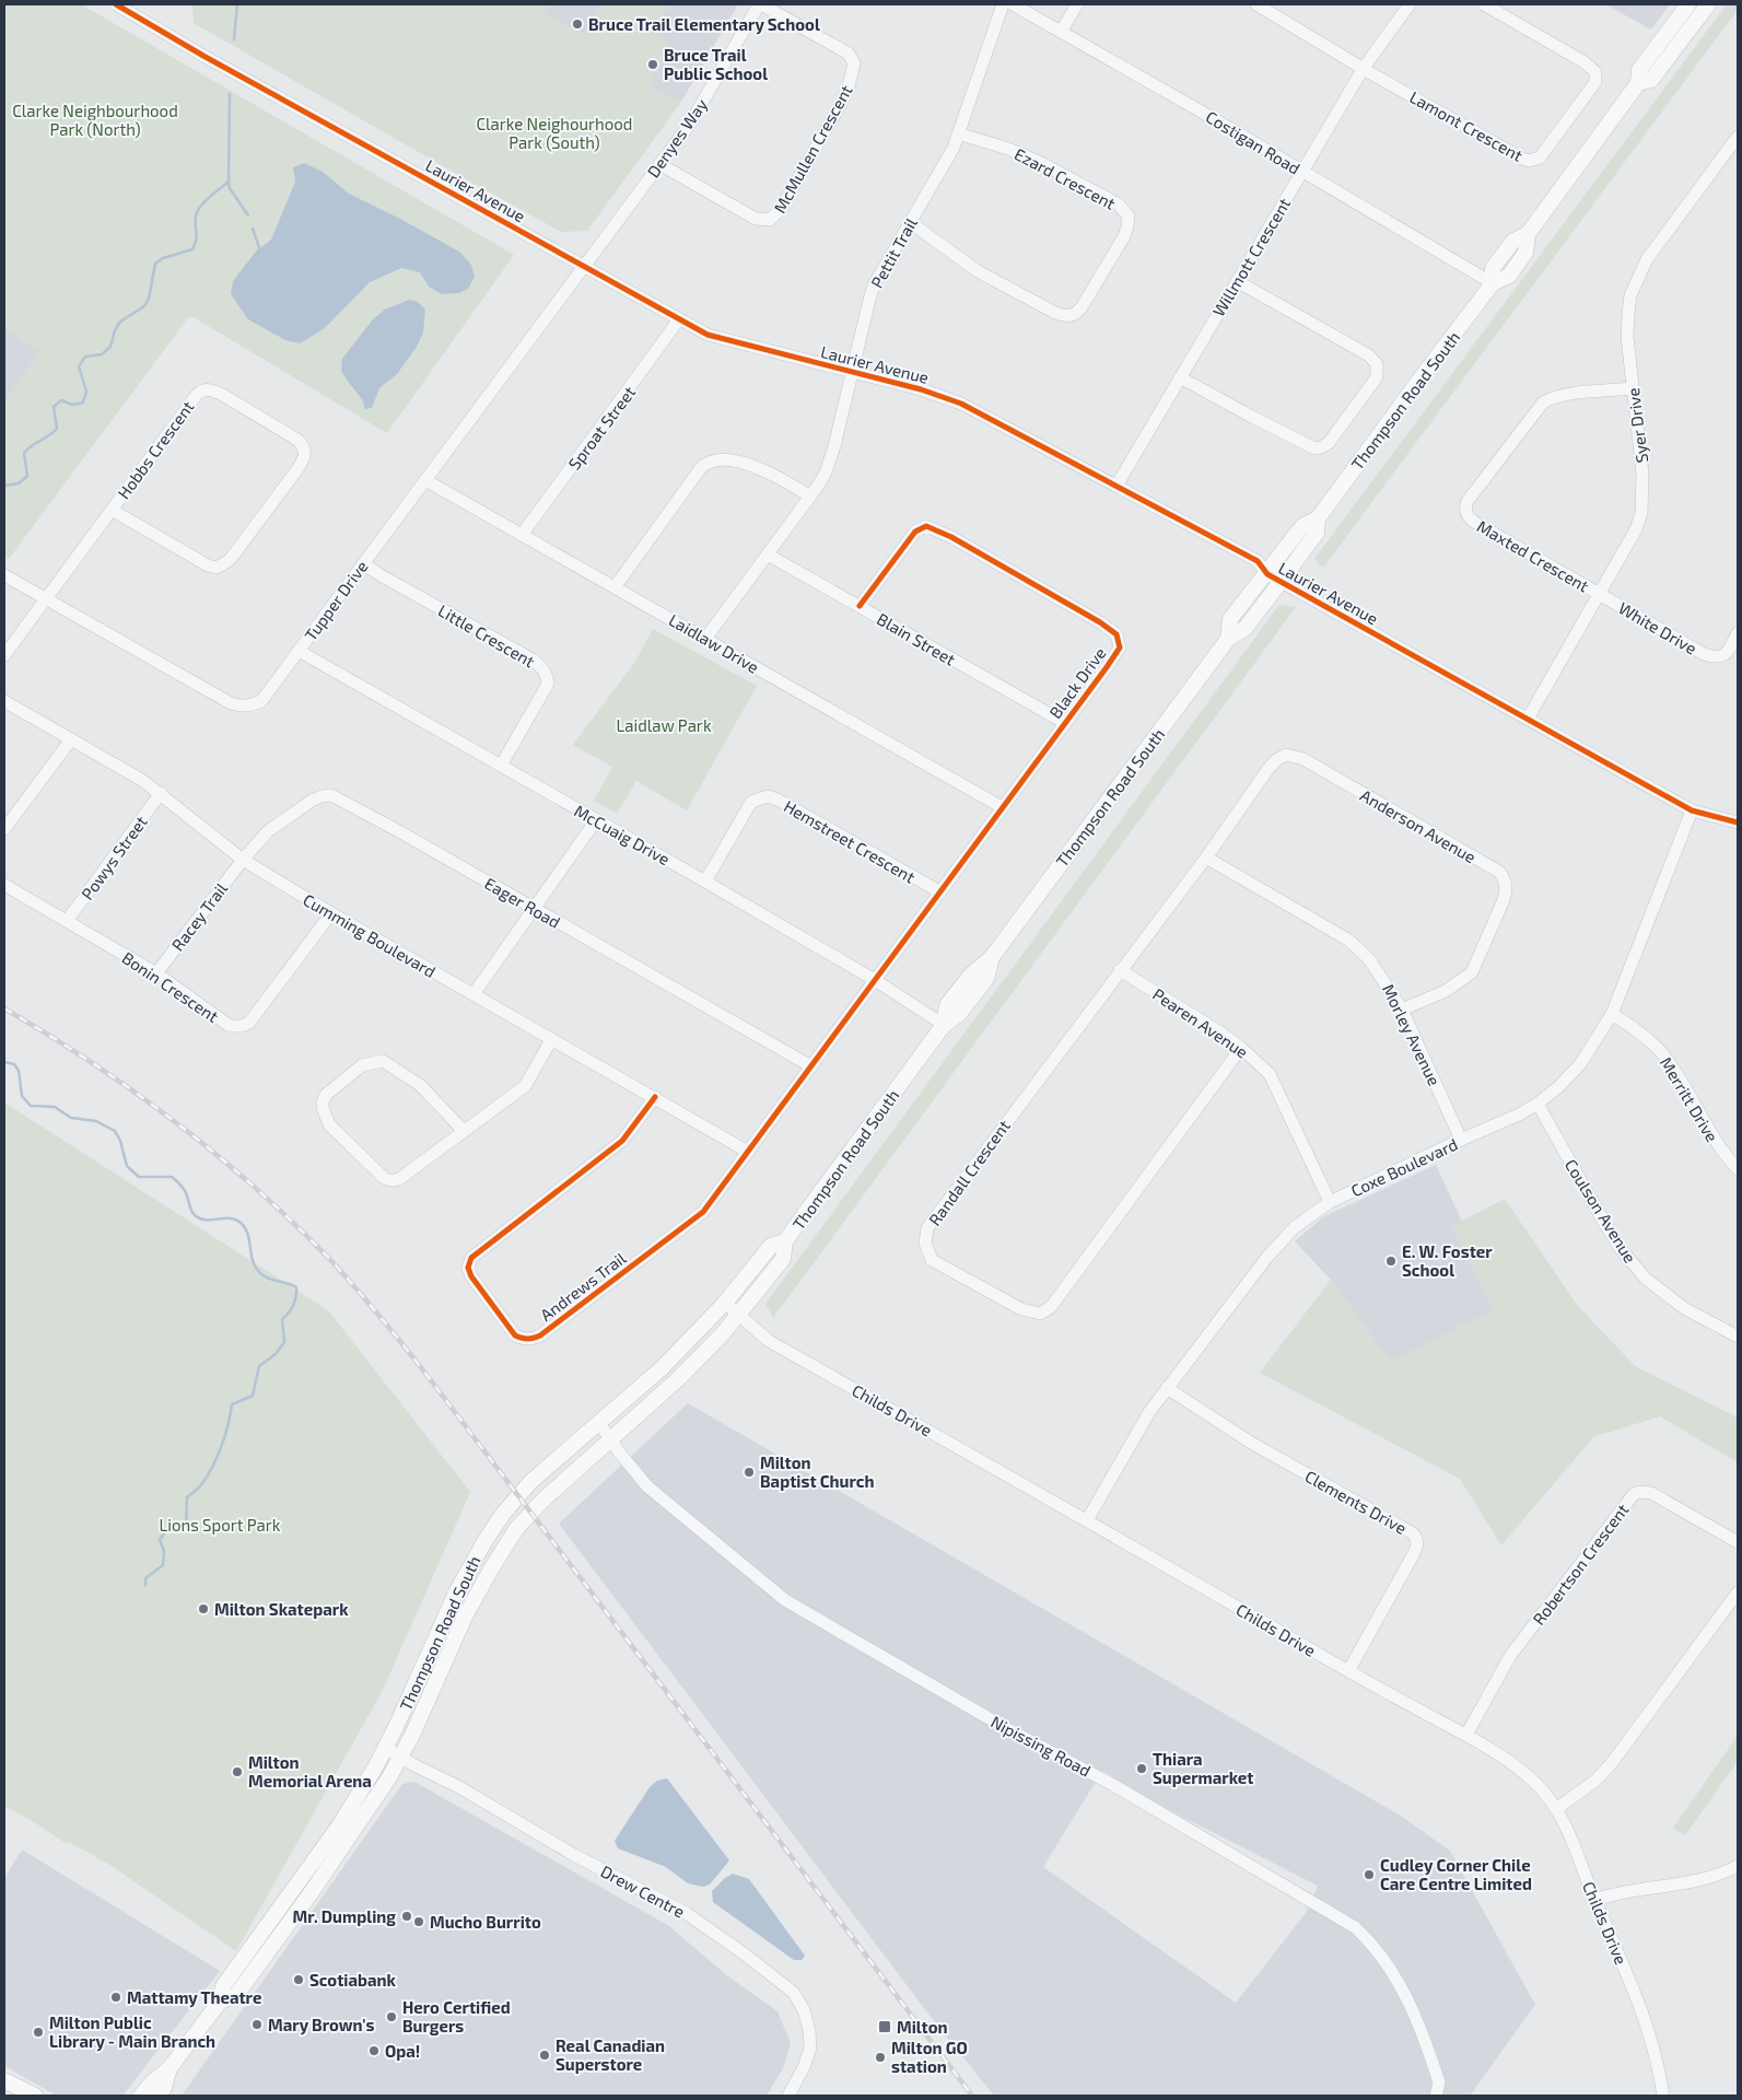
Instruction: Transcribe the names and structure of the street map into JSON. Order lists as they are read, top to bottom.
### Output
{
  "streets": {
    "main road": ["Thompson Road South"],
    "street": [
      "Lamont Crescent",
      "Denyes Way",
      "Costigan Road",
      "McMullen Crescent",
      "Ezard Crescent",
      "Laurier Avenue",
      "Pettit Trail",
      "Willmott Crescent",
      "Syer Drive",
      "Sproat Street",
      "Hobbs Crescent",
      "Maxted Crescent",
      "Tupper Drive",
      "White Drive",
      "Little Crescent",
      "Blain Street",
      "Laidlaw Drive",
      "Black Drive",
      "Anderson Avenue",
      "McCuaig Drive",
      "Hemstreet Crescent",
      "Powys Street",
      "Eager Road",
      "Racey Trail",
      "Cumming Boulevard",
      "Bonin Crescent",
      "Pearen Avenue",
      "Morley Avenue",
      "Merritt Drive",
      "Coxe Boulevard",
      "Randall Crescent",
      "Coulson Avenue",
      "Andrews Trail",
      "Childs Drive",
      "Clements Drive",
      "Robertson Crescent",
      "Nipissing Road",
      "Drew Centre"
    ]
  },
  "crossings": [
    ["Lamont Crescent", "Willmott Crescent"],
    ["Denyes Way", "McMullen Crescent"],
    ["Denyes Way", "Laurier Avenue"],
    ["Denyes Way", "Tupper Drive"],
    ["Costigan Road", "Willmott Crescent"],
    ["Costigan Road", "Thompson Road South"],
    ["Ezard Crescent", "Pettit Trail"],
    ["Laurier Avenue", "Pettit Trail"],
    ["Laurier Avenue", "Willmott Crescent"],
    ["Laurier Avenue", "Thompson Road South"],
    ["Laurier Avenue", "Syer Drive"],
    ["Laurier Avenue", "Sproat Street"],
    ["Laurier Avenue", "Tupper Drive"],
    ["Laurier Avenue", "Coxe Boulevard"],
    ["Pettit Trail", "Blain Street"],
    ["Pettit Trail", "Laidlaw Drive"],
    ["Thompson Road South", "McCuaig Drive"],
    ["Thompson Road South", "Childs Drive"],
    ["Thompson Road South", "Nipissing Road"],
    ["Thompson Road South", "Drew Centre"],
    ["Syer Drive", "Maxted Crescent"],
    ["Syer Drive", "White Drive"],
    ["Sproat Street", "Laidlaw Drive"],
    ["Hobbs Crescent", "Tupper Drive"],
    ["Maxted Crescent", "White Drive"],
    ["Tupper Drive", "Little Crescent"],
    ["Tupper Drive", "Laidlaw Drive"],
    ["Tupper Drive", "McCuaig Drive"],
    ["Little Crescent", "McCuaig Drive"],
    ["Blain Street", "Black Drive"],
    ["Laidlaw Drive", "Black Drive"],
    ["Black Drive", "McCuaig Drive"],
    ["Black Drive", "Hemstreet Crescent"],
    ["Black Drive", "Andrews Trail"],
    ["Anderson Avenue", "Morley Avenue"],
    ["Anderson Avenue", "Randall Crescent"],
    ["McCuaig Drive", "Hemstreet Crescent"],
    ["McCuaig Drive", "Andrews Trail"],
    ["Powys Street", "Cumming Boulevard"],
    ["Powys Street", "Bonin Crescent"],
    ["Eager Road", "Racey Trail"],
    ["Eager Road", "Cumming Boulevard"],
    ["Eager Road", "Andrews Trail"],
    ["Racey Trail", "Cumming Boulevard"],
    ["Racey Trail", "Bonin Crescent"],
    ["Cumming Boulevard", "Bonin Crescent"],
    ["Cumming Boulevard", "Andrews Trail"],
    ["Pearen Avenue", "Coxe Boulevard"],
    ["Pearen Avenue", "Randall Crescent"],
    ["Morley Avenue", "Coxe Boulevard"],
    ["Morley Avenue", "Randall Crescent"],
    ["Merritt Drive", "Coxe Boulevard"],
    ["Coxe Boulevard", "Coulson Avenue"],
    ["Coxe Boulevard", "Childs Drive"],
    ["Coxe Boulevard", "Clements Drive"],
    ["Childs Drive", "Clements Drive"],
    ["Childs Drive", "Robertson Crescent"]
  ],
  "parks": [
    "Clarke Neighbourhood Park (North)",
    "Clarke Neighourhood Park (South)",
    "Laidlaw Park",
    "Lions Sport Park"
  ],
  "places": {
    "other": [
      "Bruce Trail Elementary School",
      "Bruce Trail Public School",
      "E. W. Foster School",
      "Milton Baptist Church",
      "Milton Skatepark",
      "Thiara Supermarket",
      "Milton Memorial Arena",
      "Cudley Corner Chile Care Centre Limited",
      "Mr. Dumpling",
      "Mucho Burrito",
      "Scotiabank",
      "Mattamy Theatre",
      "Hero Certified Burgers",
      "Mary Brown's",
      "Milton Public Library - Main Branch",
      "Opa!",
      "Real Canadian Superstore",
      "Milton GO station"
    ],
    "transit": ["Milton"]
  }
}
